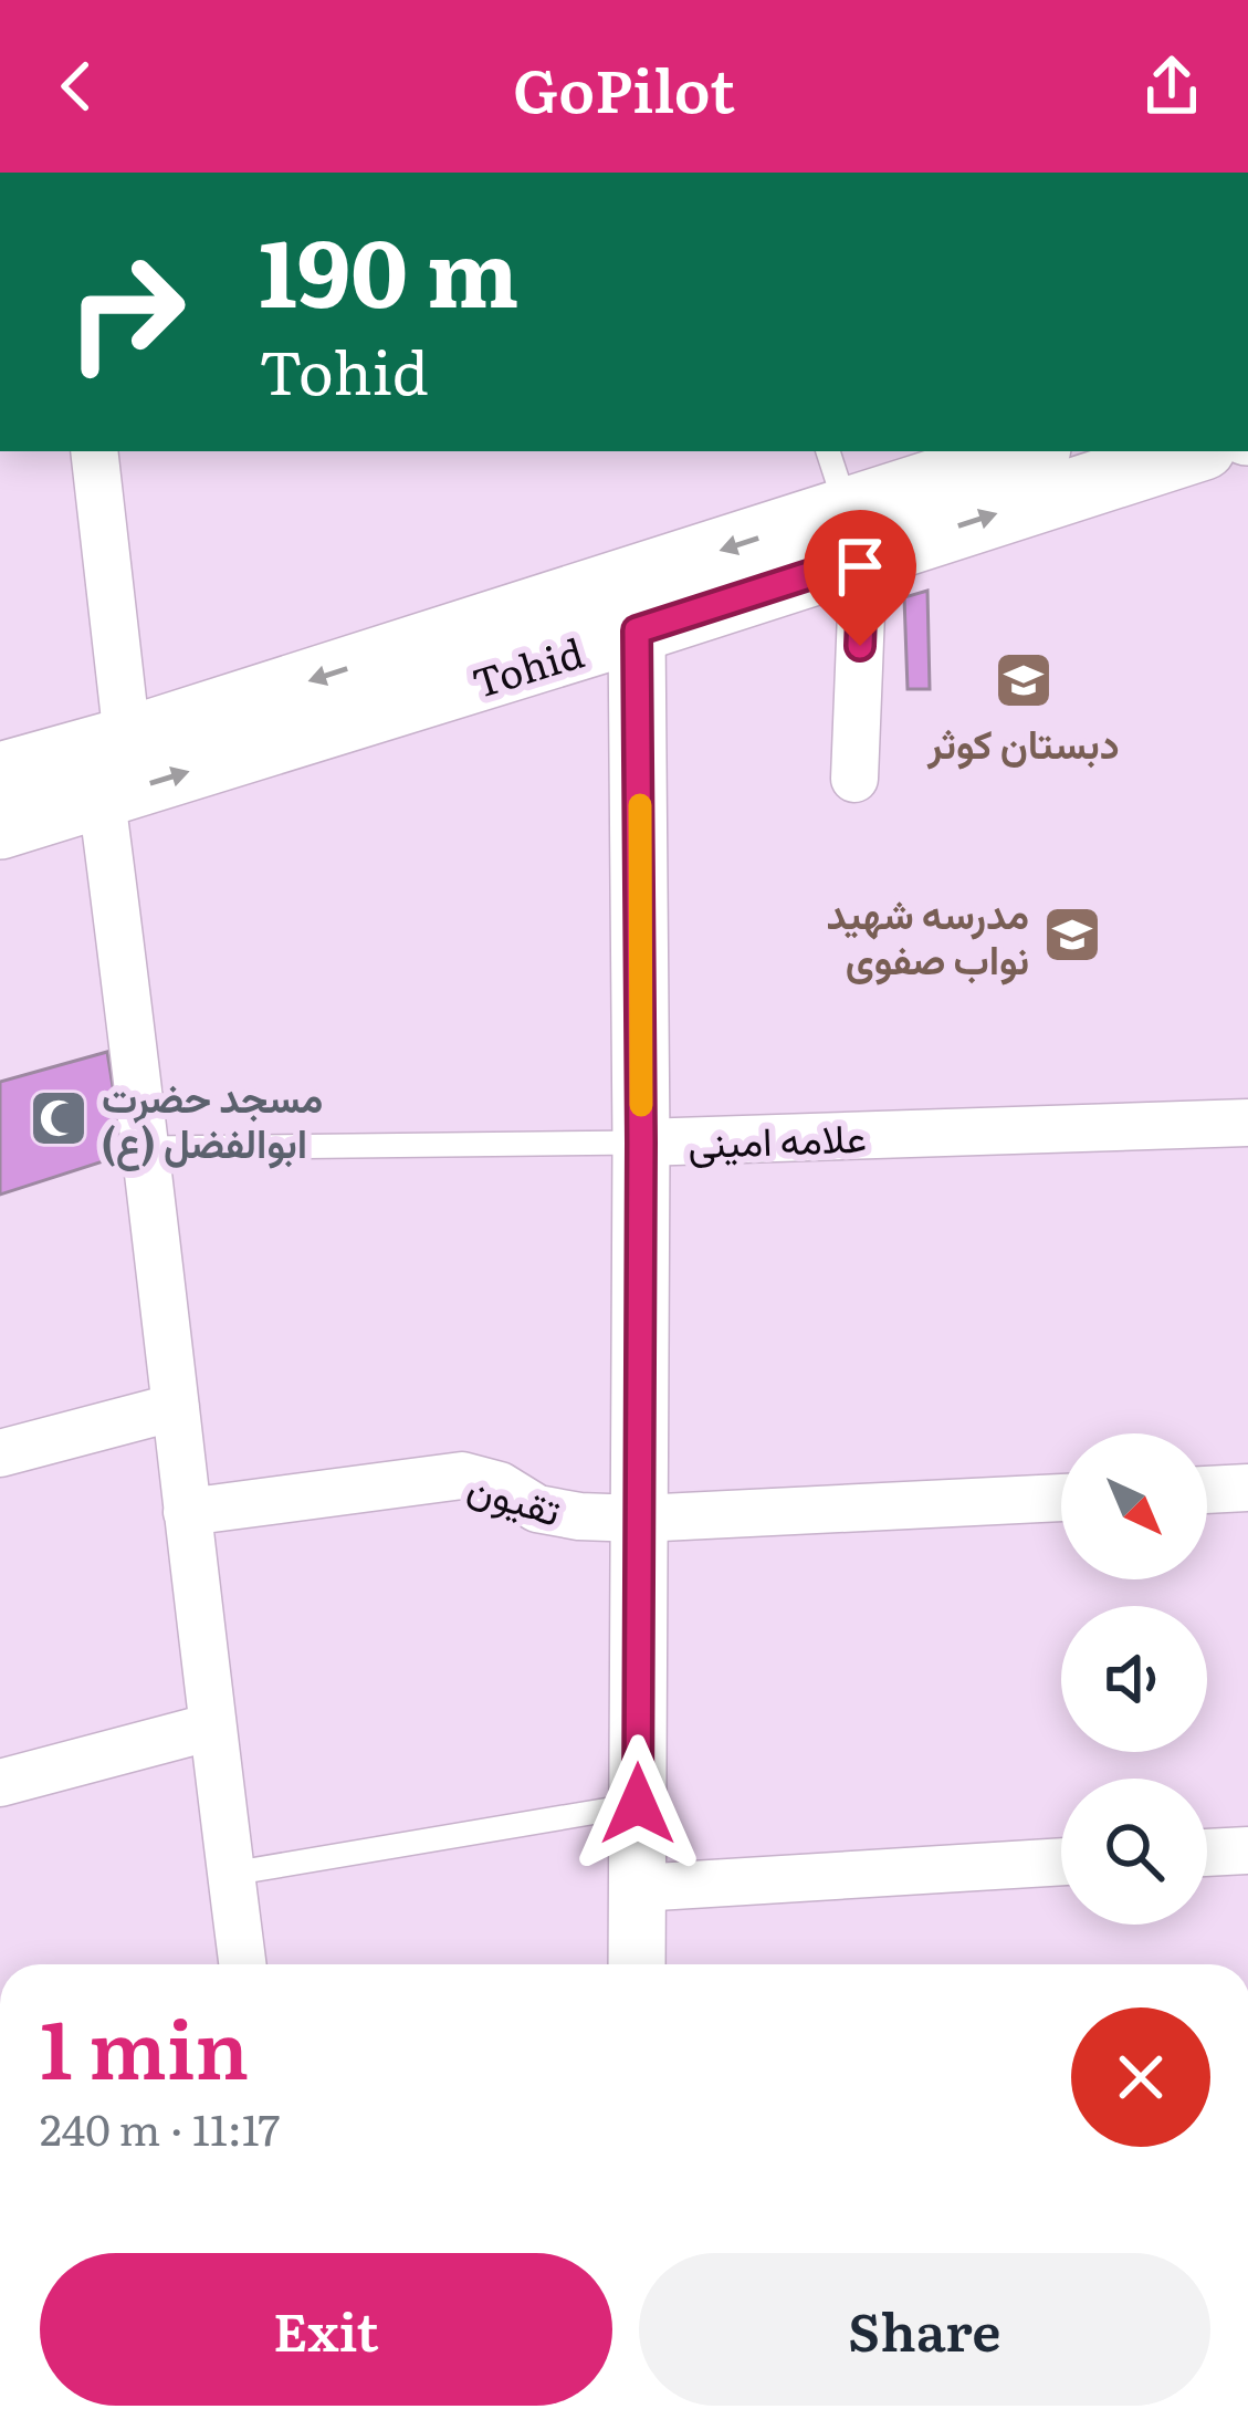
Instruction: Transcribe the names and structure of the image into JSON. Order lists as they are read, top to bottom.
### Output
{
  "streets": {
    "main road": ["Tohid"],
    "street": ["علامه امینی", "تقیون"]
  },
  "places": {
    "school or university": ["دبستان کوثر", "مدرسه شهید نواب صفوی"],
    "mosque": ["مسجد حضرت ابوالفضل (ع)"]
  },
  "north": "bottom right",
  "page": {
    "header": "GoPilot",
    "turn": ["190 m", "Tohid"],
    "heading": ["1 min", "240 m · 11:17"],
    "buttons": ["Exit", "Share"]
  }
}
